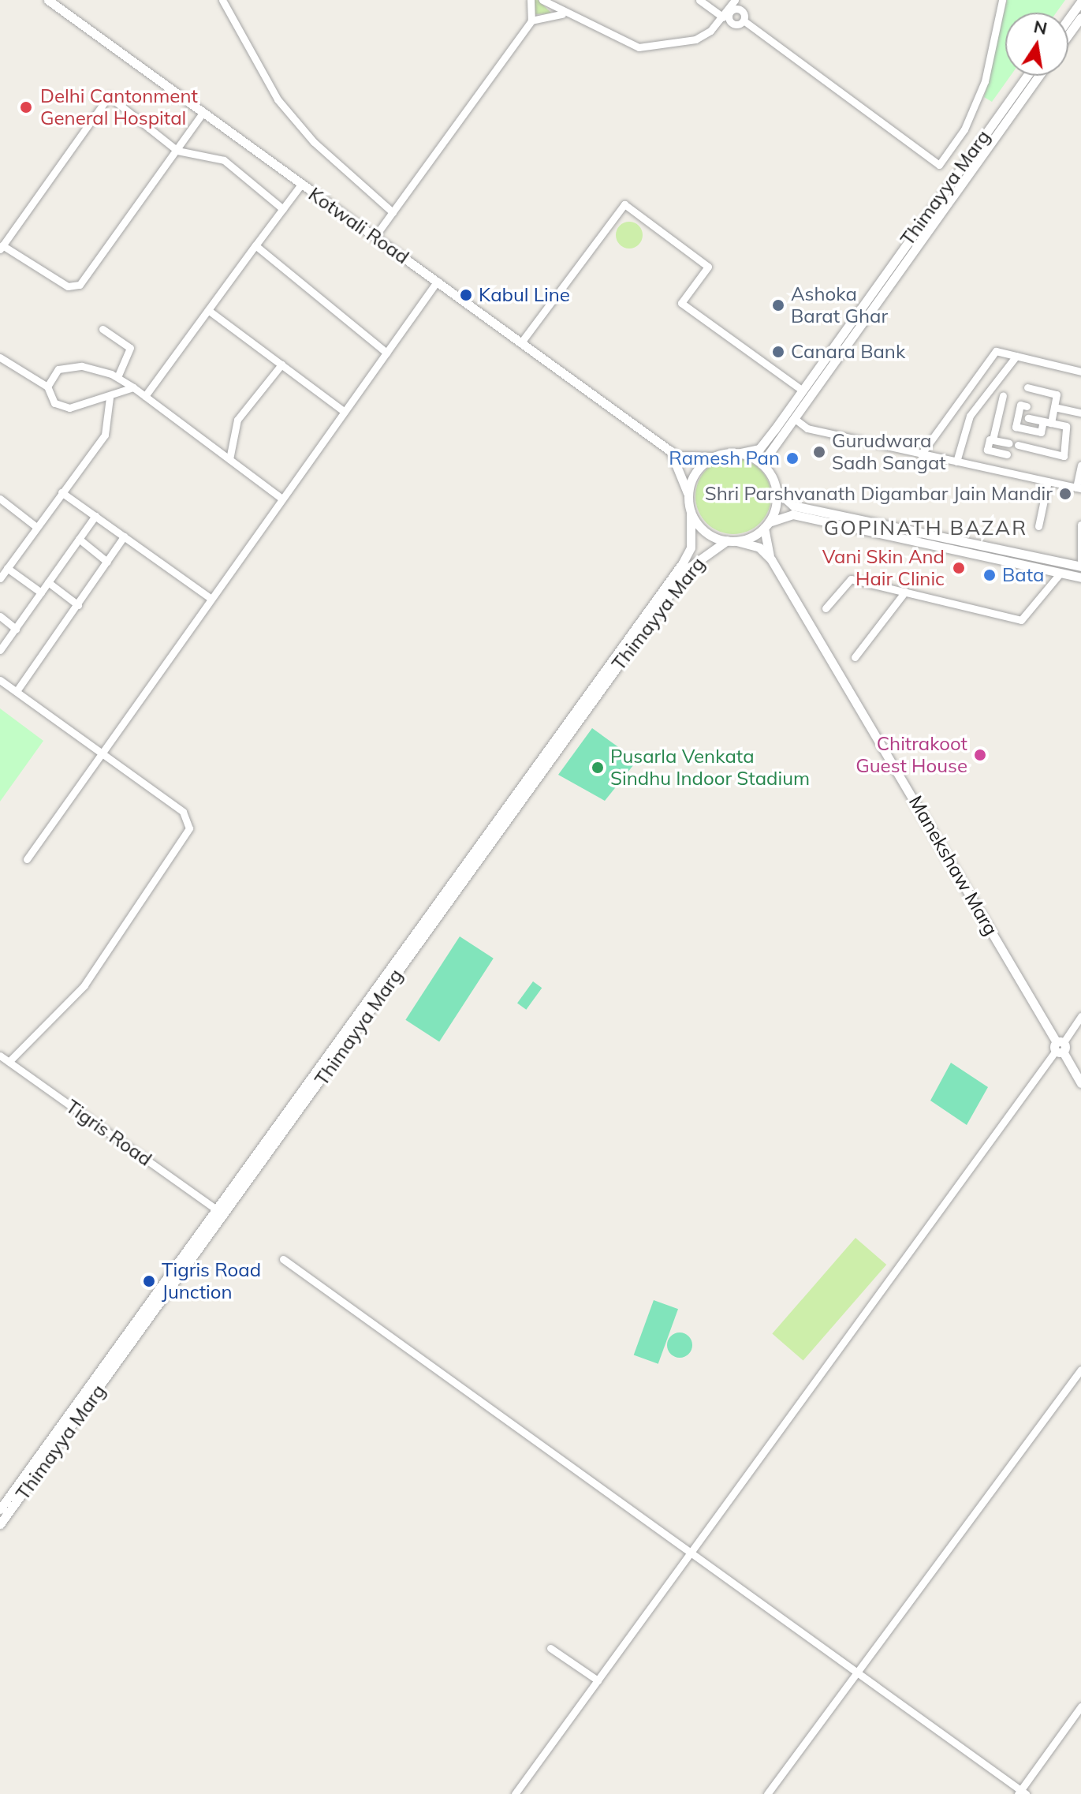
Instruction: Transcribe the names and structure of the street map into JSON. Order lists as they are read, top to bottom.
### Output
{
  "streets": {
    "street": [
      "Thimayya Marg",
      "Kotwali Road",
      "Manekshaw Marg",
      "Tigris Road"
    ]
  },
  "crossings": [
    ["Thimayya Marg", "Manekshaw Marg"],
    ["Thimayya Marg", "Tigris Road"]
  ],
  "districts": ["GOPINATH BAZAR"],
  "places": [
    "Delhi Cantonment General Hospital",
    "Kabul Line",
    "Ashoka Barat Ghar",
    "Canara Bank",
    "Gurudwara Sadh Sangat",
    "Ramesh Pan",
    "Shri Parshvanath Digambar Jain Mandir",
    "Vani Skin And Hair Clinic",
    "Bata",
    "Chitrakoot Guest House",
    "Pusarla Venkata Sindhu Indoor Stadium",
    "Tigris Road Junction"
  ],
  "north": "top"
}
